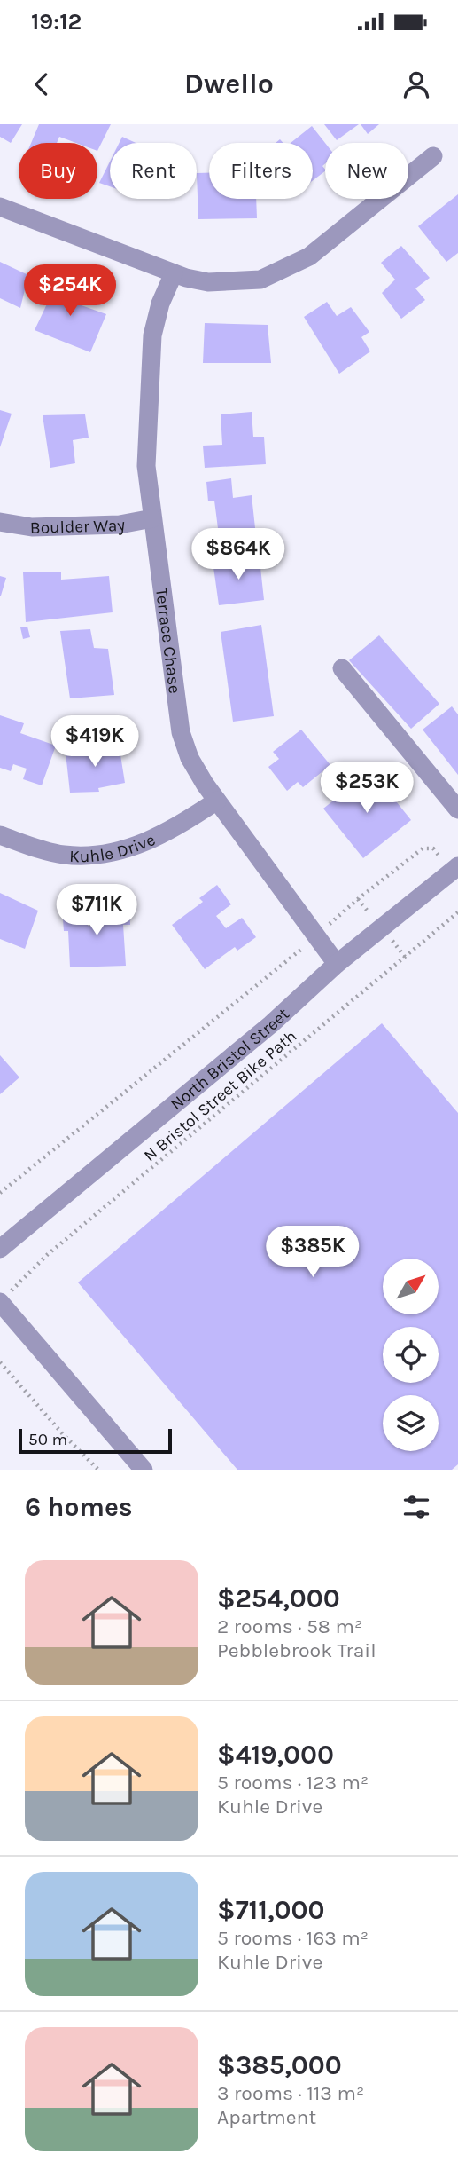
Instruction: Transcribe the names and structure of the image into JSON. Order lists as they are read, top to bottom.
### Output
{
  "streets": {
    "street": [
      "Boulder Way",
      "Terrace Chase",
      "Kuhle Drive",
      "North Bristol Street"
    ],
    "path": ["N Bristol Street Bike Path"]
  },
  "crossings": [
    ["Boulder Way", "Terrace Chase"],
    ["Terrace Chase", "Kuhle Drive"],
    ["Terrace Chase", "North Bristol Street"]
  ],
  "scale_bar": "50 m",
  "north": "top right",
  "page": {
    "status": "19:12",
    "header": "Dwello",
    "chip": [
      "Buy",
      "Rent",
      "Filters",
      "New"
    ],
    "price": [
      "$254K",
      "$864K",
      "$419K",
      "$253K",
      "$711K",
      "$385K"
    ],
    "scale": "50 m",
    "heading": "6 homes",
    "list": [
      {
        "name": "$254,000",
        "note": "2 rooms · 58 m² · Pebblebrook Trail"
      },
      {
        "name": "$419,000",
        "note": "5 rooms · 123 m² · Kuhle Drive"
      },
      {
        "name": "$711,000",
        "note": "5 rooms · 163 m² · Kuhle Drive"
      },
      {
        "name": "$385,000",
        "note": "3 rooms · 113 m² · Apartment"
      }
    ]
  }
}
